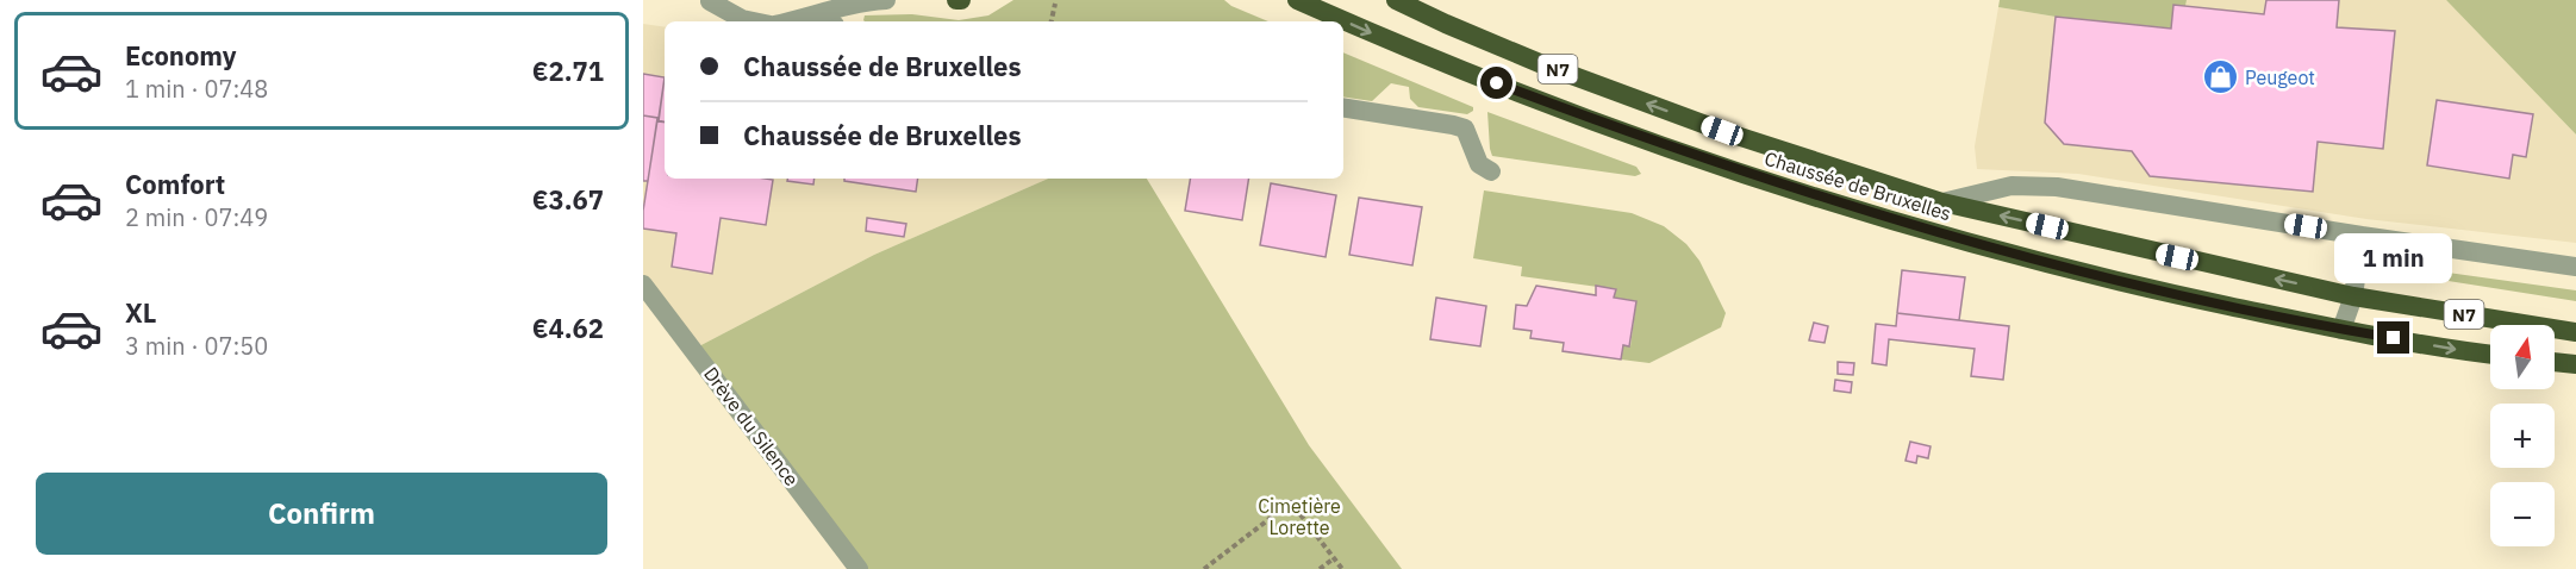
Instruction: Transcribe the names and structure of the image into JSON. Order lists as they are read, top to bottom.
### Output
{
  "streets": {
    "highway": ["N7", "Chaussée de Bruxelles"],
    "street": ["Drève du Silence"]
  },
  "parks": ["Cimetière Lorette"],
  "places": {
    "shop": ["Peugeot"]
  },
  "north": "top",
  "page": {
    "list": [
      {
        "name": "Economy",
        "note": "1 min · 07:48",
        "value": "€2.71"
      },
      {
        "name": "Comfort",
        "note": "2 min · 07:49",
        "value": "€3.67"
      },
      {
        "name": "XL",
        "note": "3 min · 07:50",
        "value": "€4.62"
      }
    ],
    "banner": ["Chaussée de Bruxelles", "Chaussée de Bruxelles"],
    "bubble": "1 min",
    "map_buttons": ["+", "−"],
    "buttons": "Confirm"
  }
}
